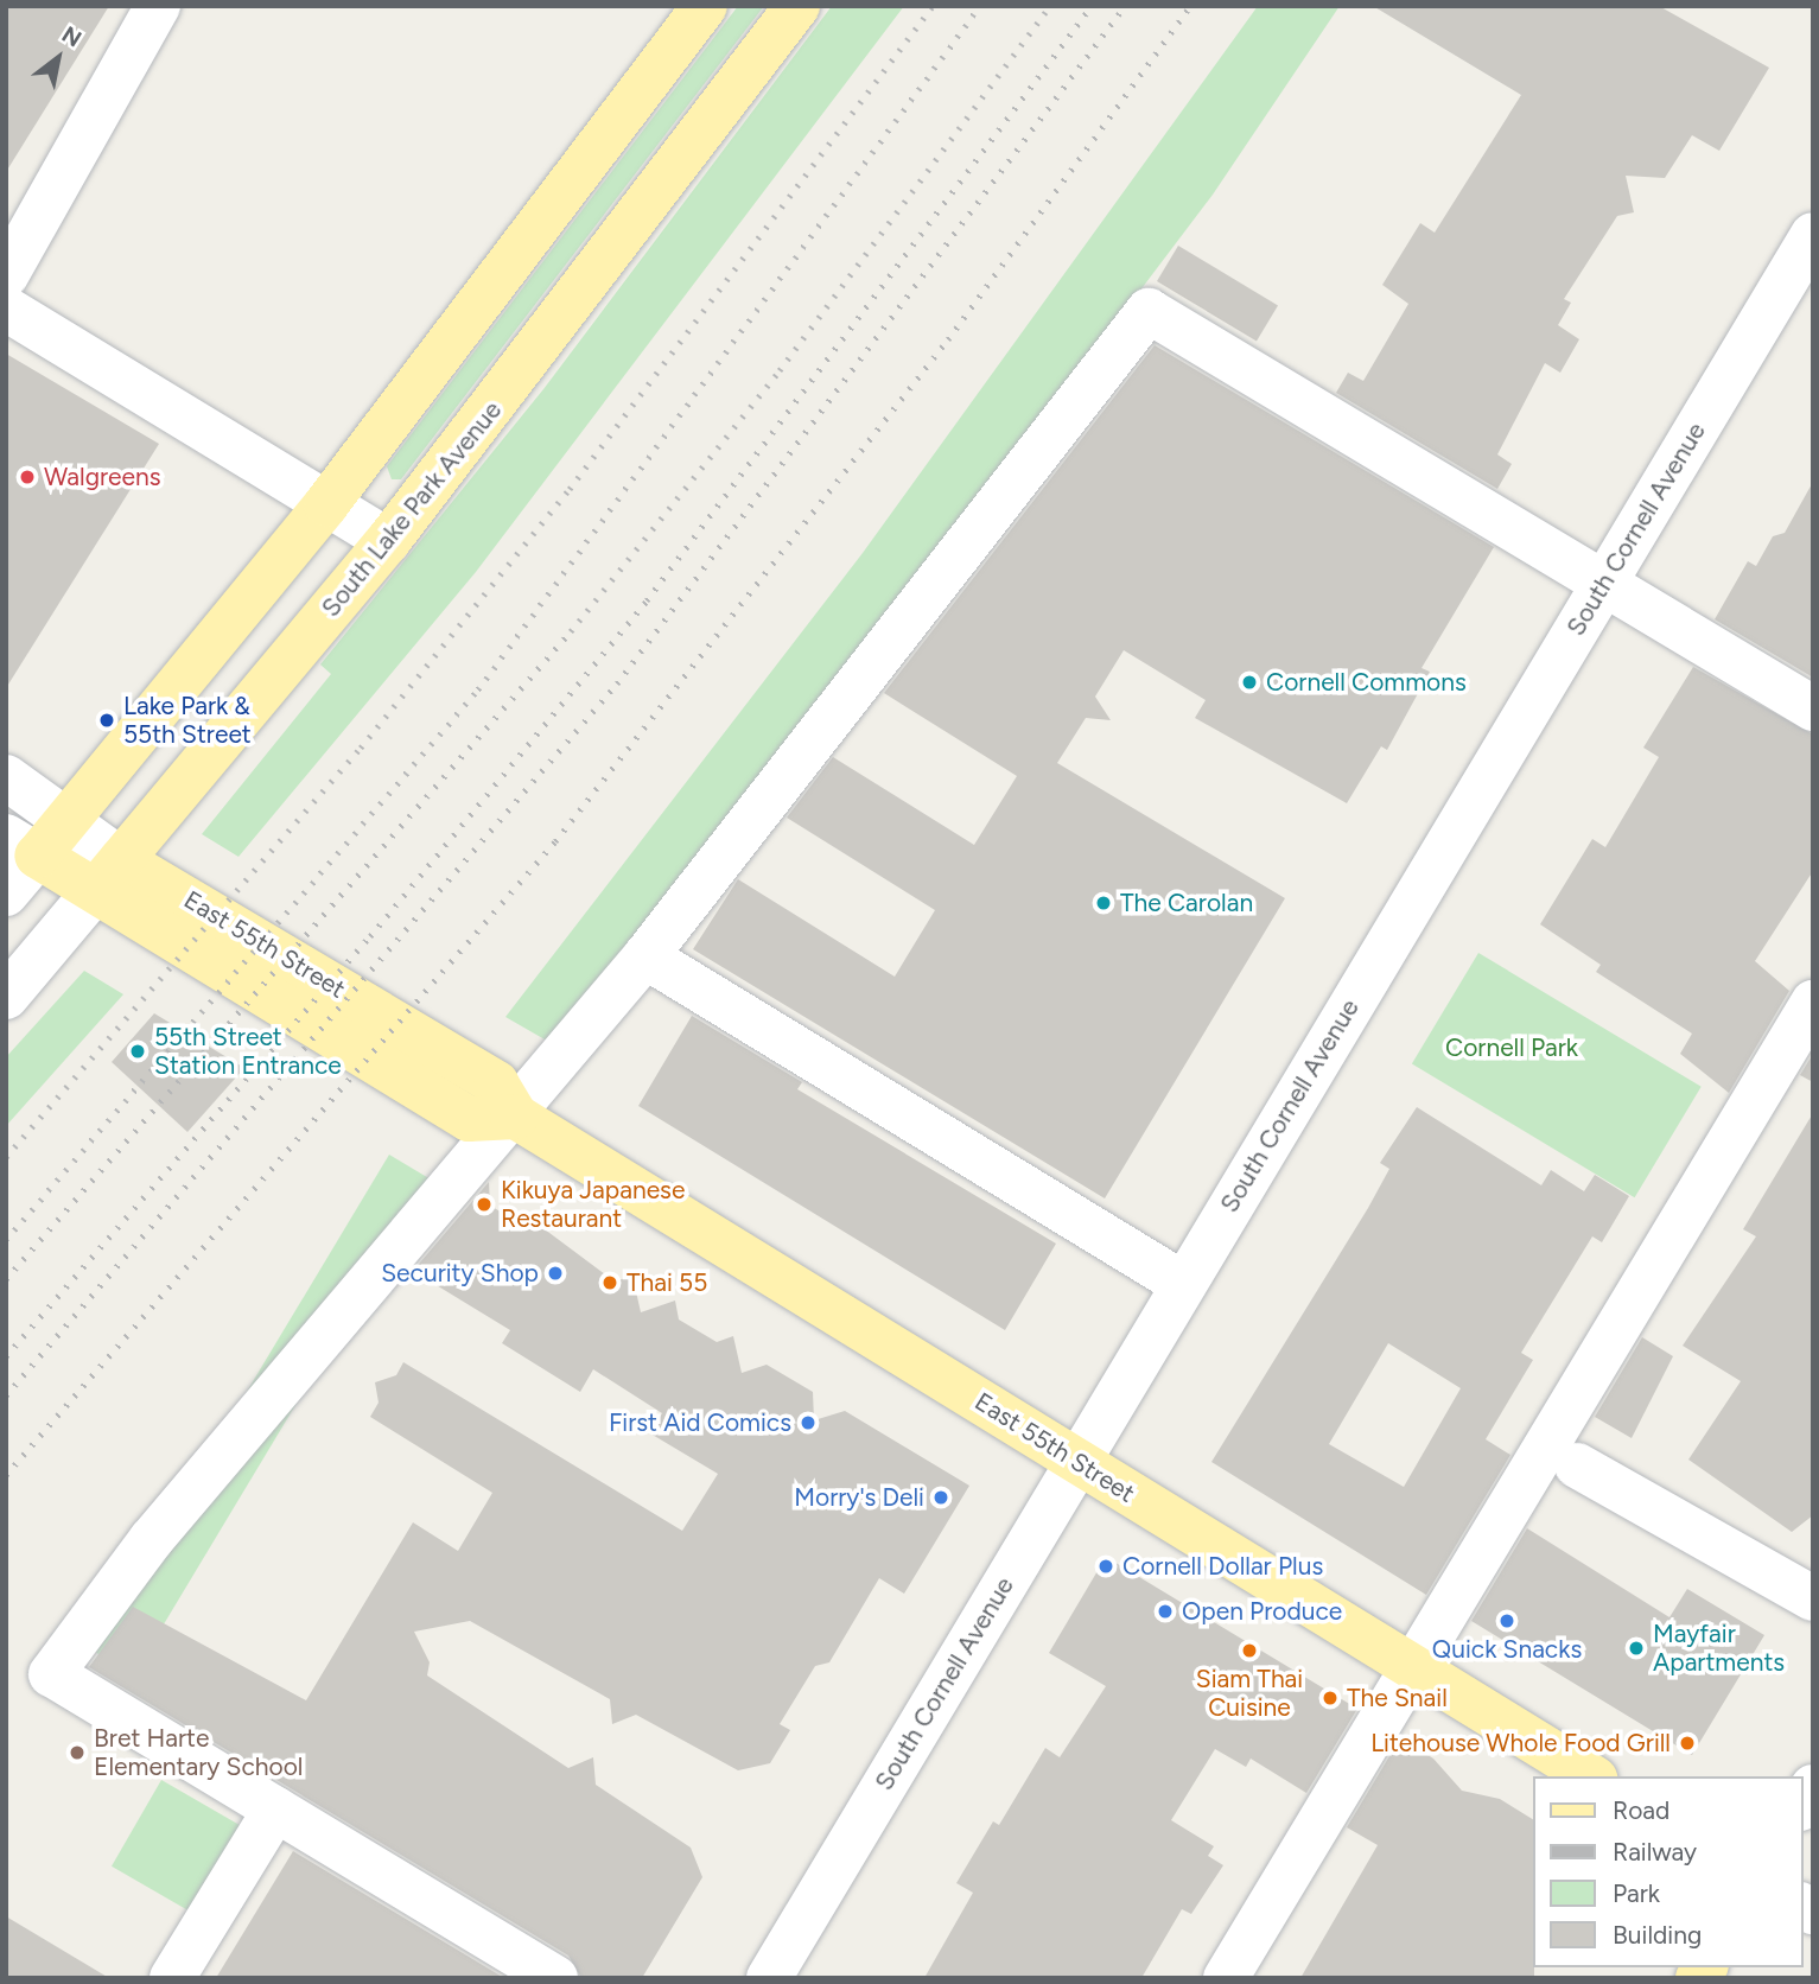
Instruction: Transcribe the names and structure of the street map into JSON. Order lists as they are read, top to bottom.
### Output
{
  "streets": {
    "main road": ["South Lake Park Avenue", "East 55th Street"],
    "street": ["South Cornell Avenue"]
  },
  "crossings": [
    ["South Lake Park Avenue", "East 55th Street"],
    ["South Cornell Avenue", "East 55th Street"]
  ],
  "parks": ["Cornell Park"],
  "places": [
    "Walgreens",
    "Cornell Commons",
    "Lake Park & 55th Street",
    "The Carolan",
    "55th Street Station Entrance",
    "Kikuya Japanese Restaurant",
    "Security Shop",
    "Thai 55",
    "First Aid Comics",
    "Morry's Deli",
    "Cornell Dollar Plus",
    "Open Produce",
    "Quick Snacks",
    "Mayfair Apartments",
    "Siam Thai Cuisine",
    "The Snail",
    "Litehouse Whole Food Grill",
    "Bret Harte Elementary School"
  ],
  "legend": [
    "Road",
    "Railway",
    "Park",
    "Building"
  ],
  "north": "top right"
}
